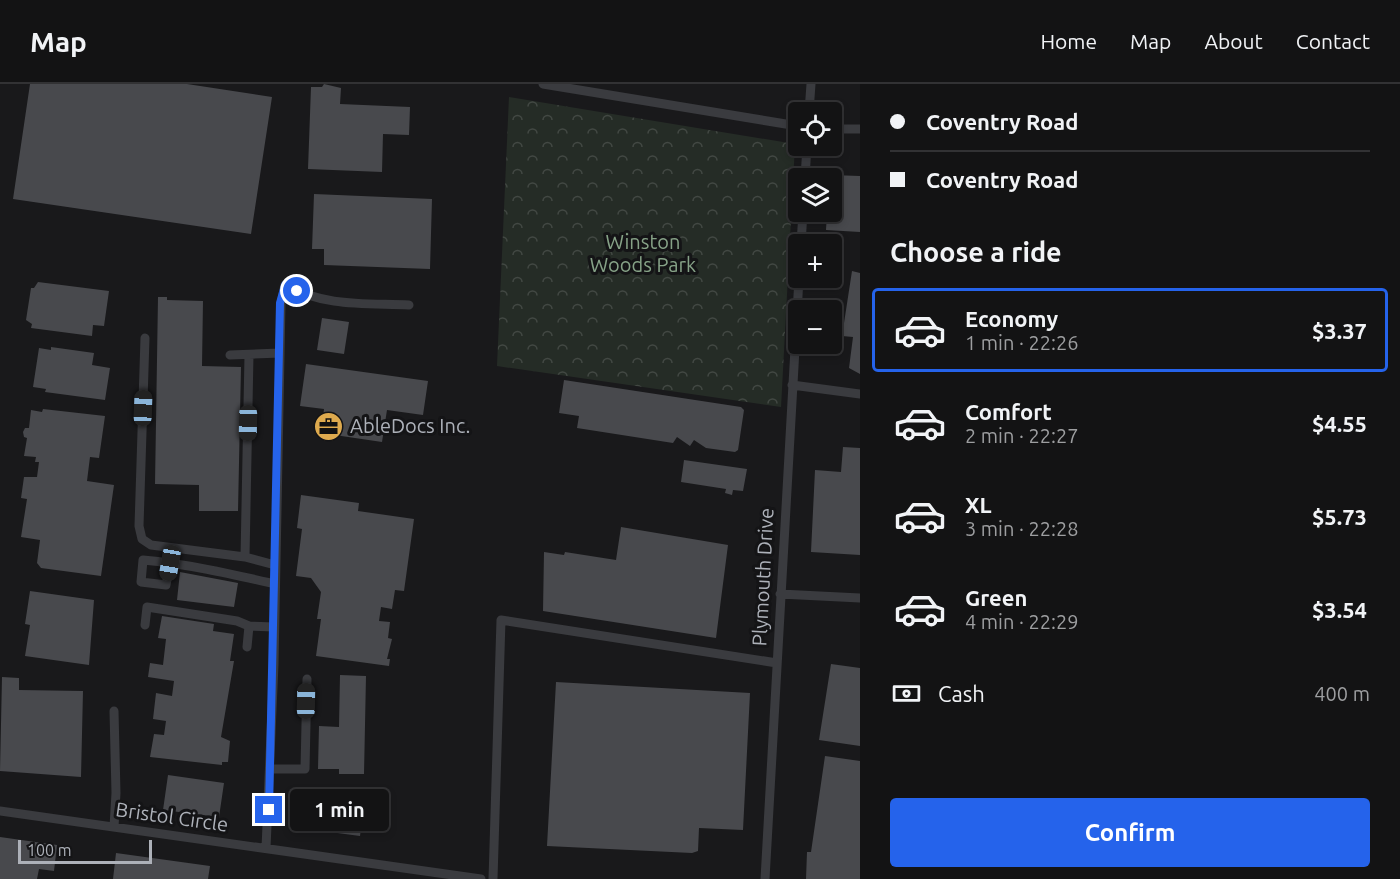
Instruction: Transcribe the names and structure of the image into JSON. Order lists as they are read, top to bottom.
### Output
{
  "streets": {
    "street": ["Plymouth Drive", "Bristol Circle"]
  },
  "parks": ["Winston Woods Park"],
  "places": {
    "office": ["AbleDocs Inc."]
  },
  "scale_bar": "100 m",
  "page": {
    "header": "Map",
    "nav": [
      "Home",
      "Map",
      "About",
      "Contact"
    ],
    "banner": ["Coventry Road", "Coventry Road"],
    "map_buttons": ["+", "−"],
    "heading": "Choose a ride",
    "list": [
      {
        "name": "Economy",
        "note": "1 min · 22:26",
        "value": "$3.37"
      },
      {
        "name": "Comfort",
        "note": "2 min · 22:27",
        "value": "$4.55"
      },
      {
        "name": "XL",
        "note": "3 min · 22:28",
        "value": "$5.73"
      },
      {
        "name": "Green",
        "note": "4 min · 22:29",
        "value": "$3.54"
      }
    ],
    "pay": ["Cash", "400 m"],
    "buttons": "Confirm",
    "bubble": "1 min",
    "scale": "100 m"
  }
}
